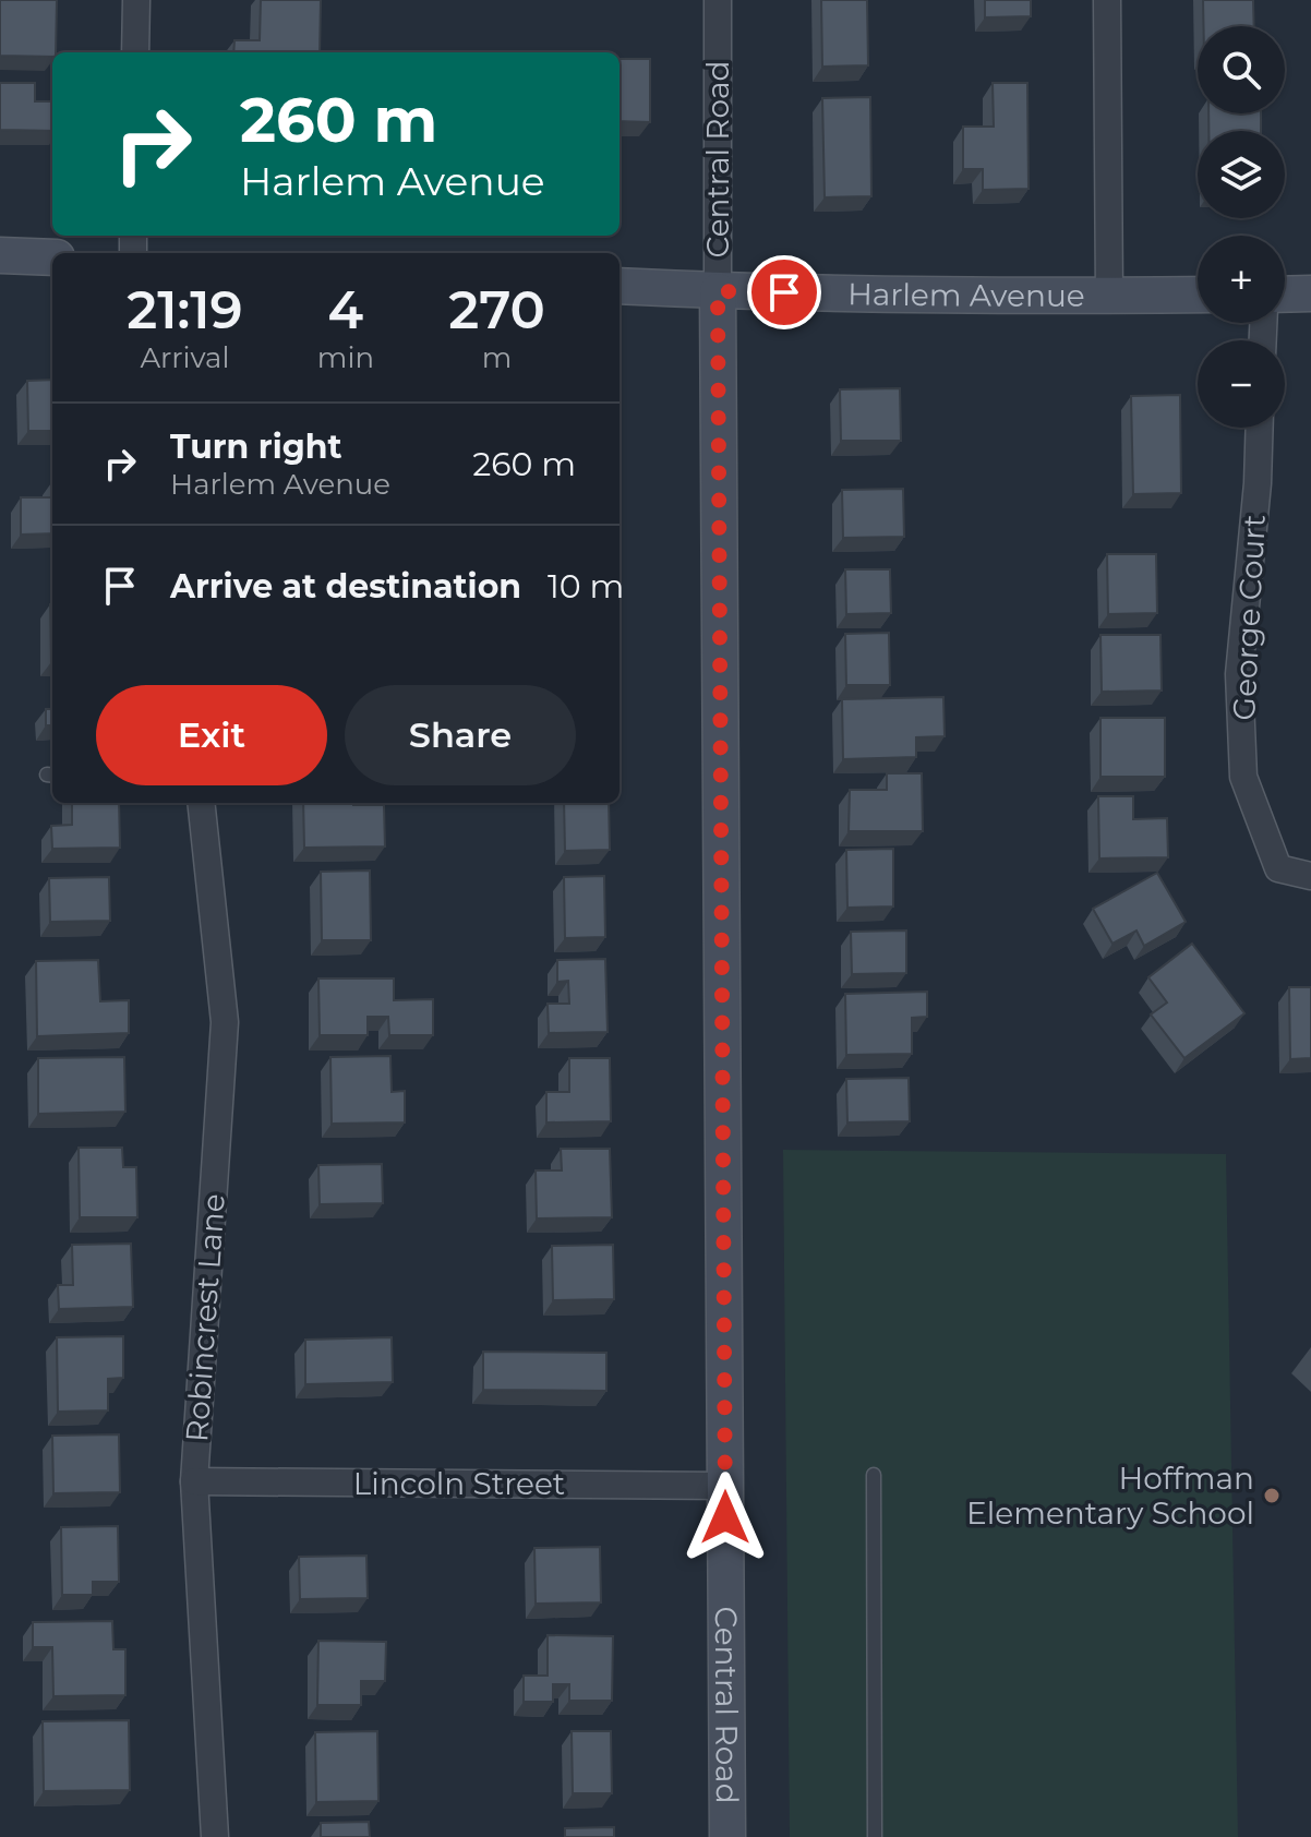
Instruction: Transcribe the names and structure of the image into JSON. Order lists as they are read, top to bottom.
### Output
{
  "streets": {
    "main road": ["Central Road", "Harlem Avenue"],
    "street": ["George Court", "Robincrest Lane", "Lincoln Street"]
  },
  "crossings": [
    ["Central Road", "Harlem Avenue"],
    ["Central Road", "Lincoln Street"],
    ["Robincrest Lane", "Lincoln Street"]
  ],
  "places": ["Hoffman Elementary School"],
  "page": {
    "map_buttons": ["+", "−"],
    "turn": ["260 m", "Harlem Avenue"],
    "eta": [
      "21:19",
      "Arrival",
      "4",
      "min",
      "270",
      "m"
    ],
    "list": [
      {
        "name": "Turn right",
        "note": "Harlem Avenue",
        "value": "260 m"
      },
      {
        "name": "Arrive at destination",
        "value": "10 m"
      }
    ],
    "buttons": ["Exit", "Share"]
  }
}
